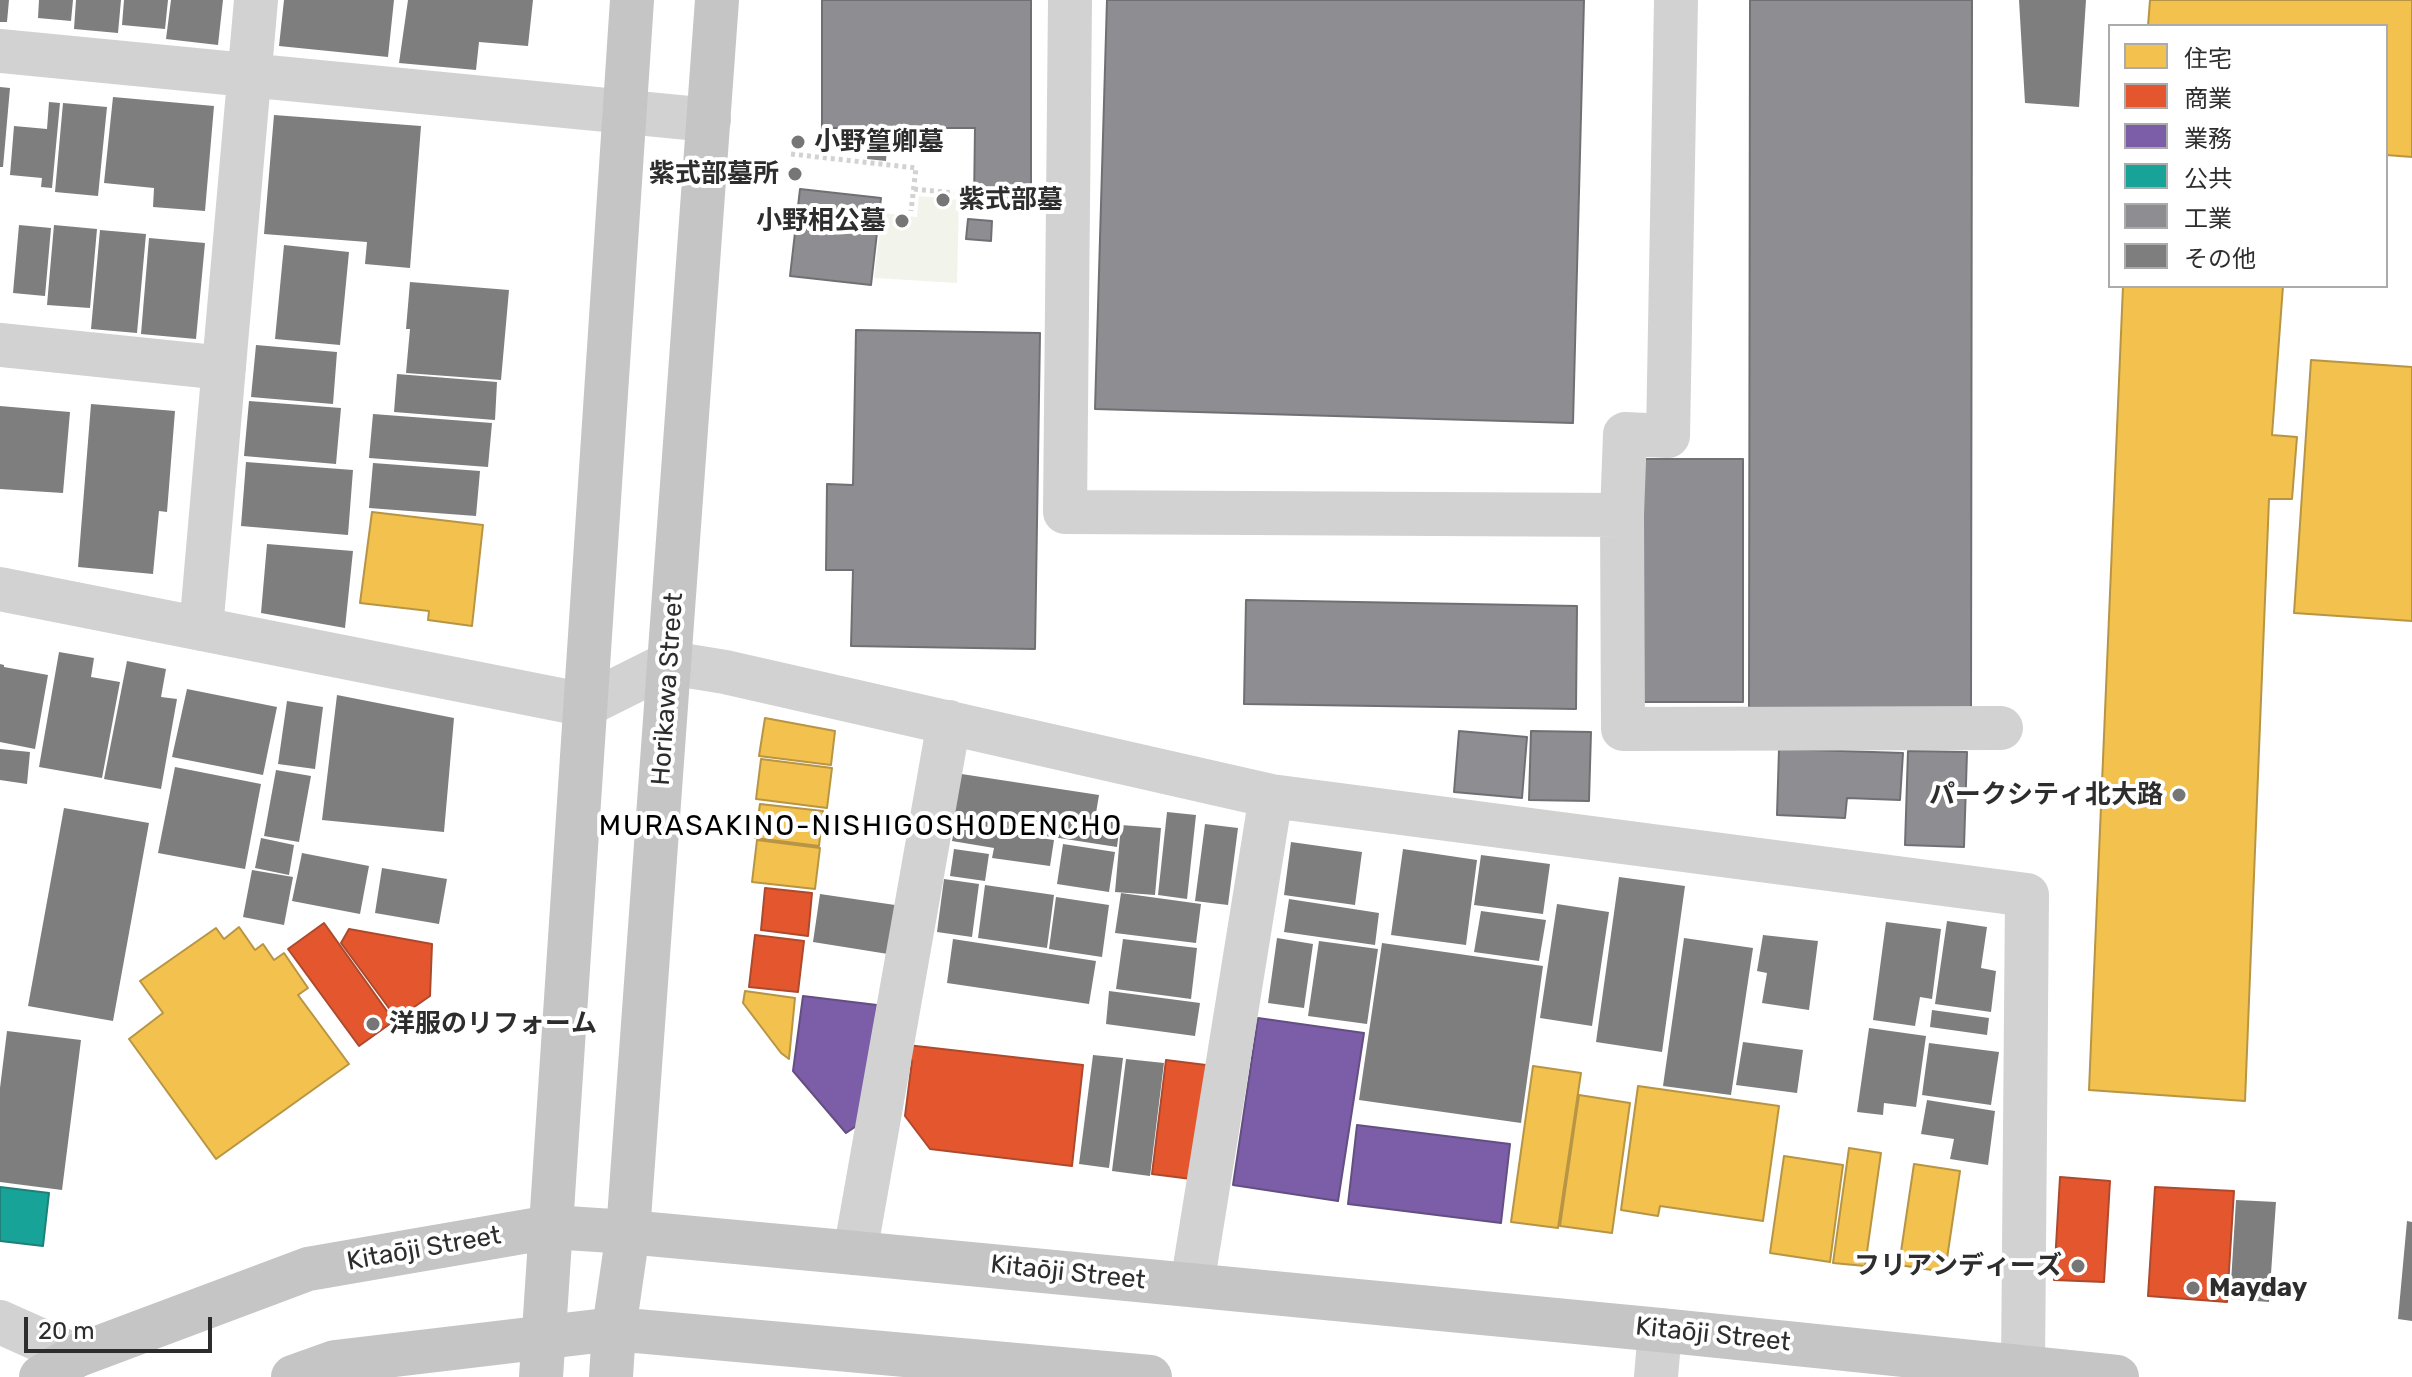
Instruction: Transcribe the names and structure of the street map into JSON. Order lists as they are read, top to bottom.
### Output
{
  "streets": {
    "main road": ["Horikawa Street", "Kitaōji Street"]
  },
  "crossings": [
    ["Horikawa Street", "Kitaōji Street"]
  ],
  "districts": ["MURASAKINO-NISHIGOSHODENCHO"],
  "places": [
    "小野篁卿墓",
    "紫式部墓所",
    "紫式部墓",
    "小野相公墓",
    "パークシティ北大路",
    "洋服のリフォーム",
    "フリアンディーズ",
    "Mayday"
  ],
  "legend": [
    "住宅",
    "商業",
    "業務",
    "公共",
    "工業",
    "その他"
  ],
  "scale_bar": "20 m"
}
